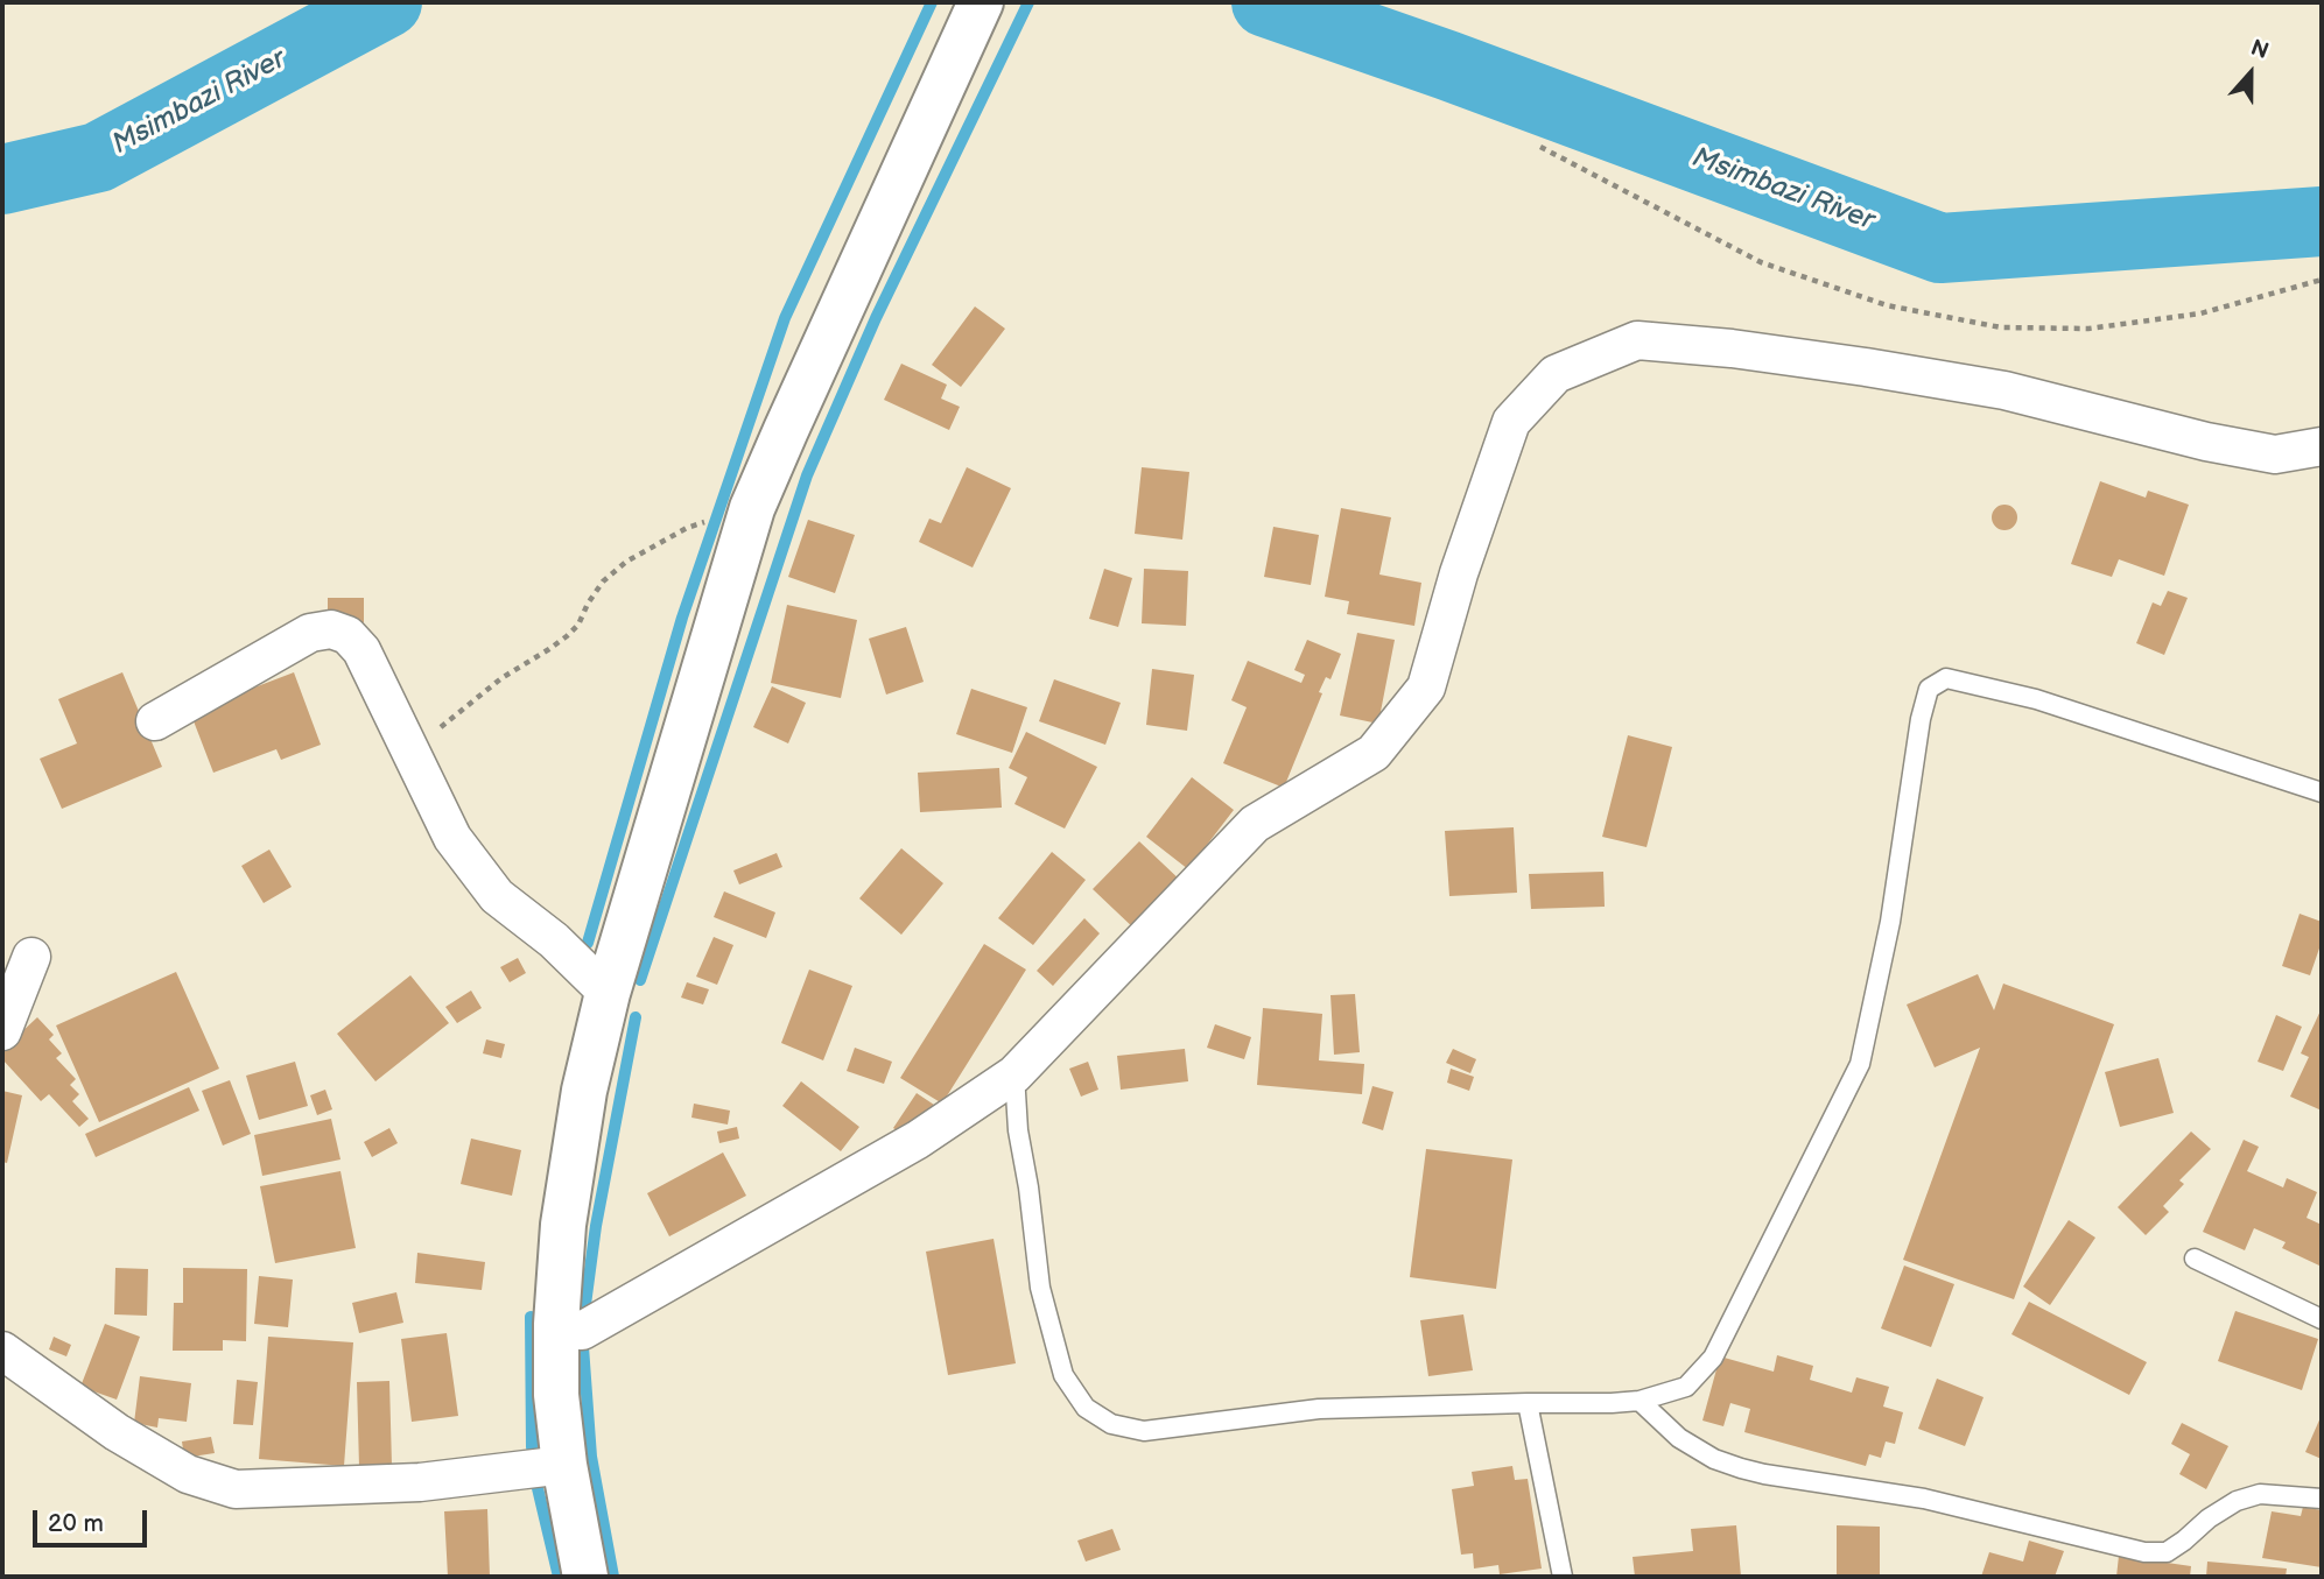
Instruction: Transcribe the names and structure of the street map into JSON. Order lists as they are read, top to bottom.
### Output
{
  "water": ["Msimbazi River"],
  "scale_bar": "20 m",
  "north": "top"
}
